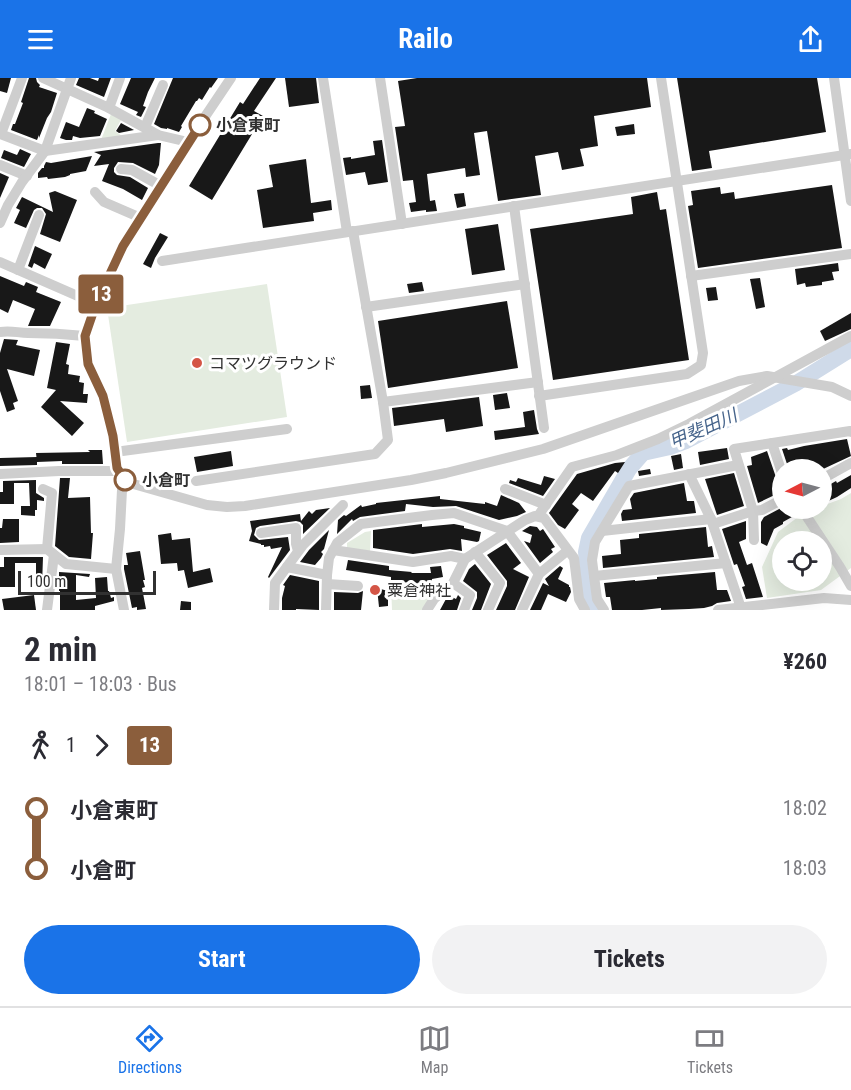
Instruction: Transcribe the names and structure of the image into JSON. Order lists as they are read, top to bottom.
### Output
{
  "water": ["甲斐田川"],
  "places": [
    "小倉東町",
    "コマツグラウンド",
    "小倉町",
    "粟倉神社"
  ],
  "lines": ["bus line 13"],
  "scale_bar": "100 m",
  "north": "left",
  "page": {
    "header": "Railo",
    "on_map": "13",
    "scale": "100 m",
    "heading": ["2 min", "18:01 – 18:03 · Bus", "¥260"],
    "legs": ["1", "13"],
    "list": [
      {
        "name": "小倉東町",
        "value": "18:02"
      },
      {
        "name": "小倉町",
        "value": "18:03"
      }
    ],
    "buttons": ["Start", "Tickets"],
    "tabs": ["Directions", "Map", "Tickets"]
  }
}
